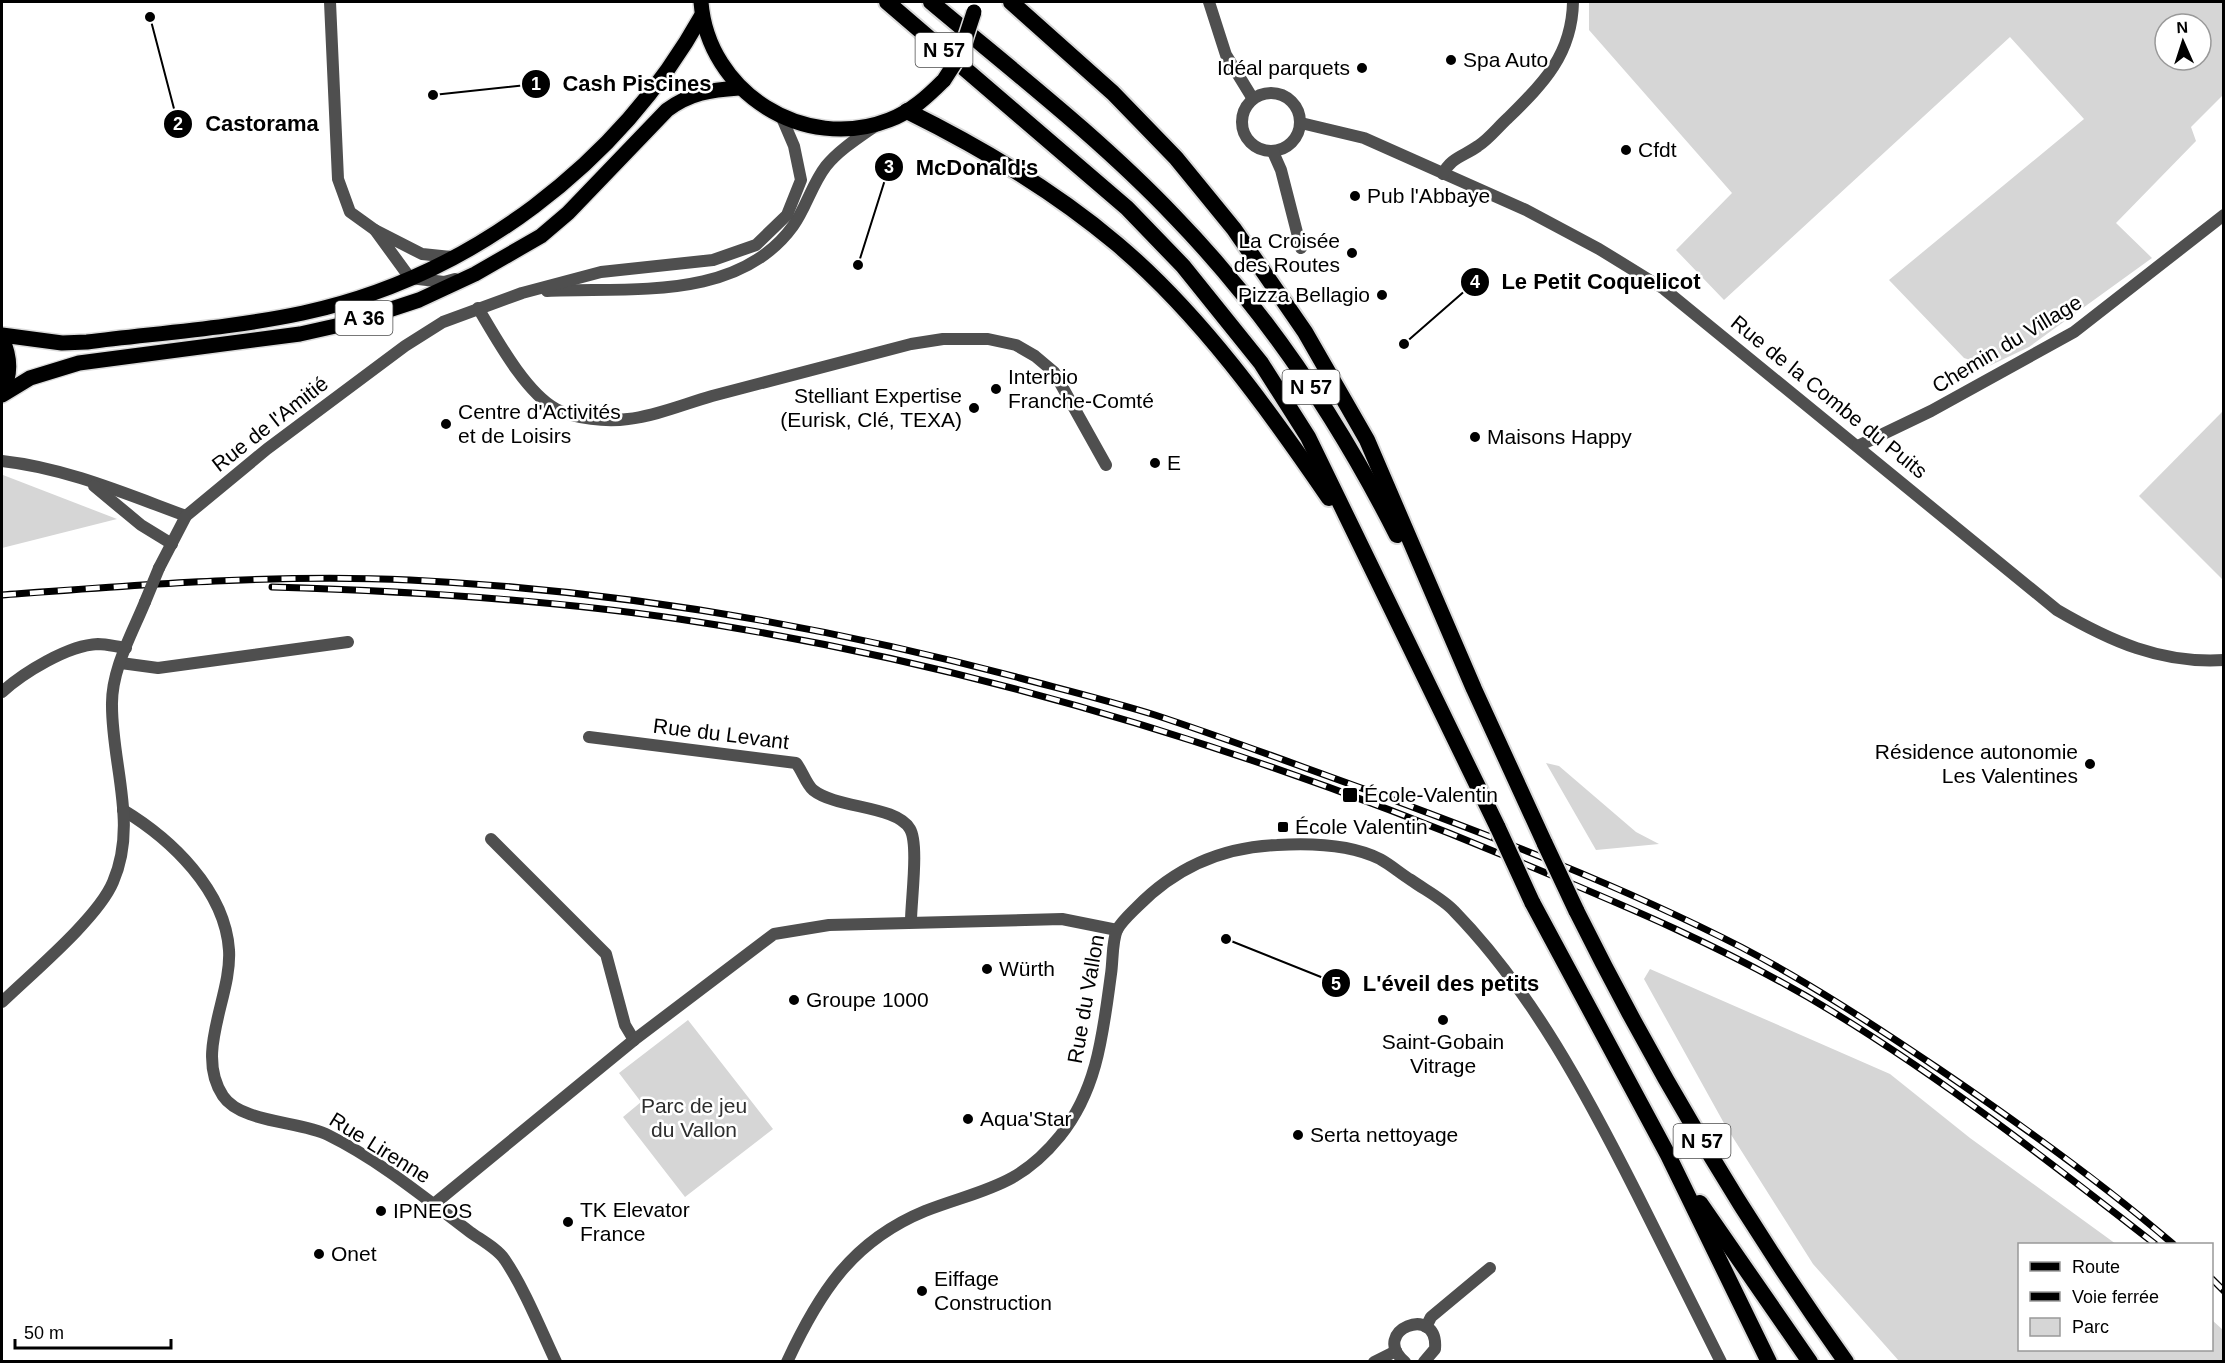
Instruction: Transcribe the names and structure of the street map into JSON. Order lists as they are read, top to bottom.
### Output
{
  "streets": {
    "highway": ["N 57"],
    "main road": ["A 36"],
    "street": [
      "Chemin du Village",
      "Rue de la Combe du Puits",
      "Rue de l'Amitié",
      "Rue du Levant",
      "Rue du Vallon",
      "Rue Lirenne"
    ]
  },
  "crossings": [
    ["N 57", "A 36"],
    ["N 57", "Rue de l'Amitié"],
    ["Chemin du Village", "Rue de la Combe du Puits"],
    ["Rue de l'Amitié", "Rue Lirenne"]
  ],
  "parks": ["Parc de jeu du Vallon"],
  "places": {
    "other": [
      "Castorama",
      "Spa Auto",
      "Idéal parquets",
      "Cash Piscines",
      "Cfdt",
      "Pub l'Abbaye",
      "La Croisée des Routes",
      "McDonald's",
      "Pizza Bellagio",
      "Le Petit Coquelicot",
      "Interbio Franche-Comté",
      "Stelliant Expertise (Eurisk, Clé, TEXA)",
      "Centre d'Activités et de Loisirs",
      "Maisons Happy",
      "E",
      "Résidence autonomie Les Valentines",
      "L'éveil des petits",
      "Würth",
      "Groupe 1000",
      "Saint-Gobain Vitrage",
      "Aqua'Star",
      "Serta nettoyage",
      "IPNEOS",
      "TK Elevator France",
      "Onet",
      "Eiffage Construction"
    ],
    "transit": ["École-Valentin", "École Valentin"]
  },
  "legend": ["Route", "Voie ferrée", "Parc"],
  "scale_bar": "50 m",
  "north": "top"
}
